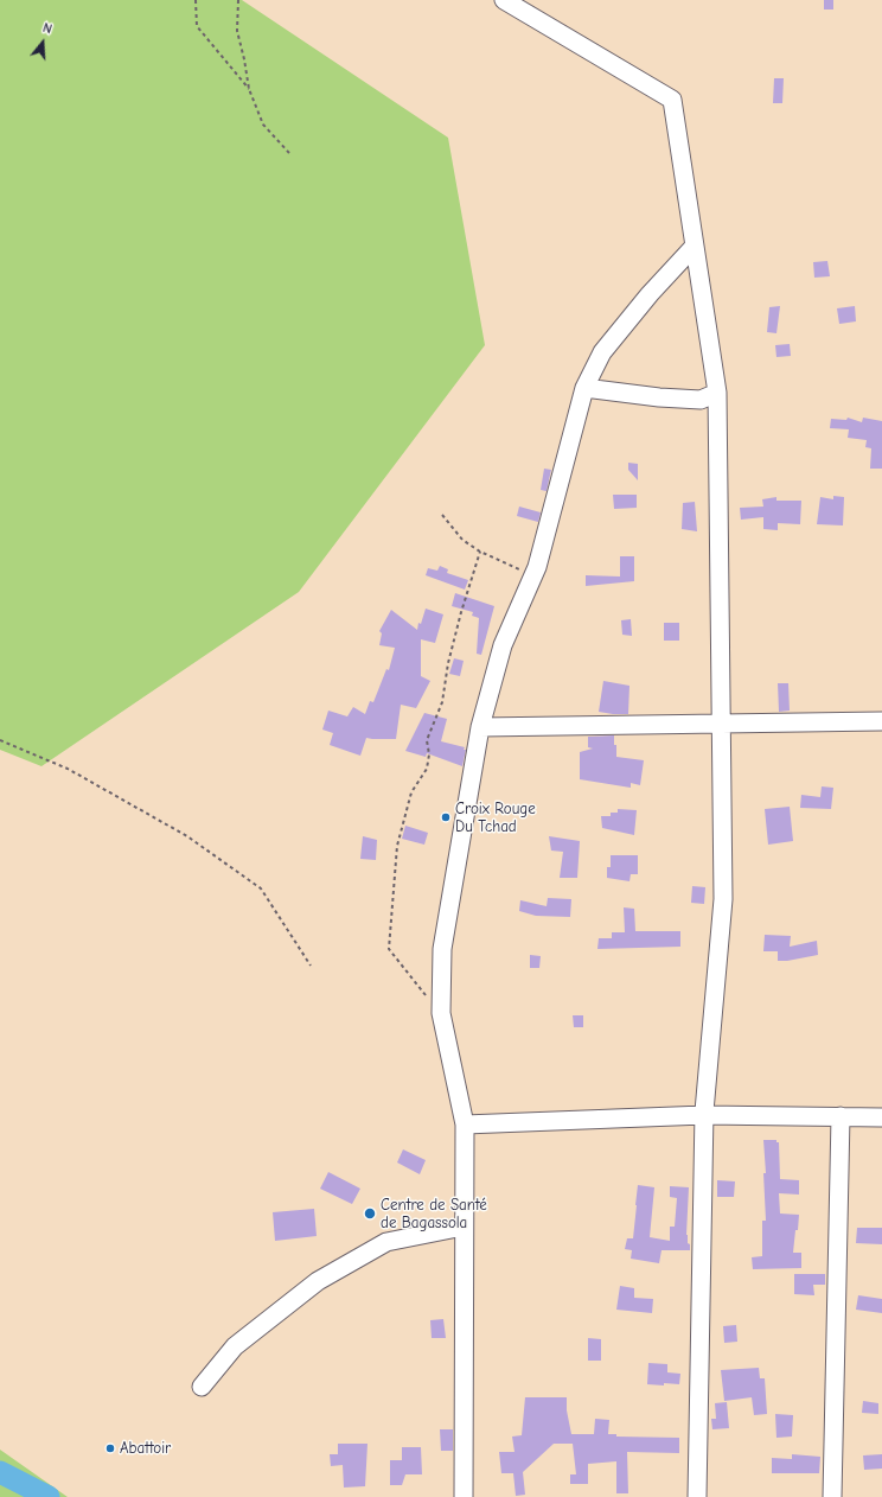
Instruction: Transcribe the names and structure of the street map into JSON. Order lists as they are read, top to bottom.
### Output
{
  "places": ["Croix Rouge Du Tchad", "Centre de Santé de Bagassola", "Abattoir"],
  "north": "top"
}
